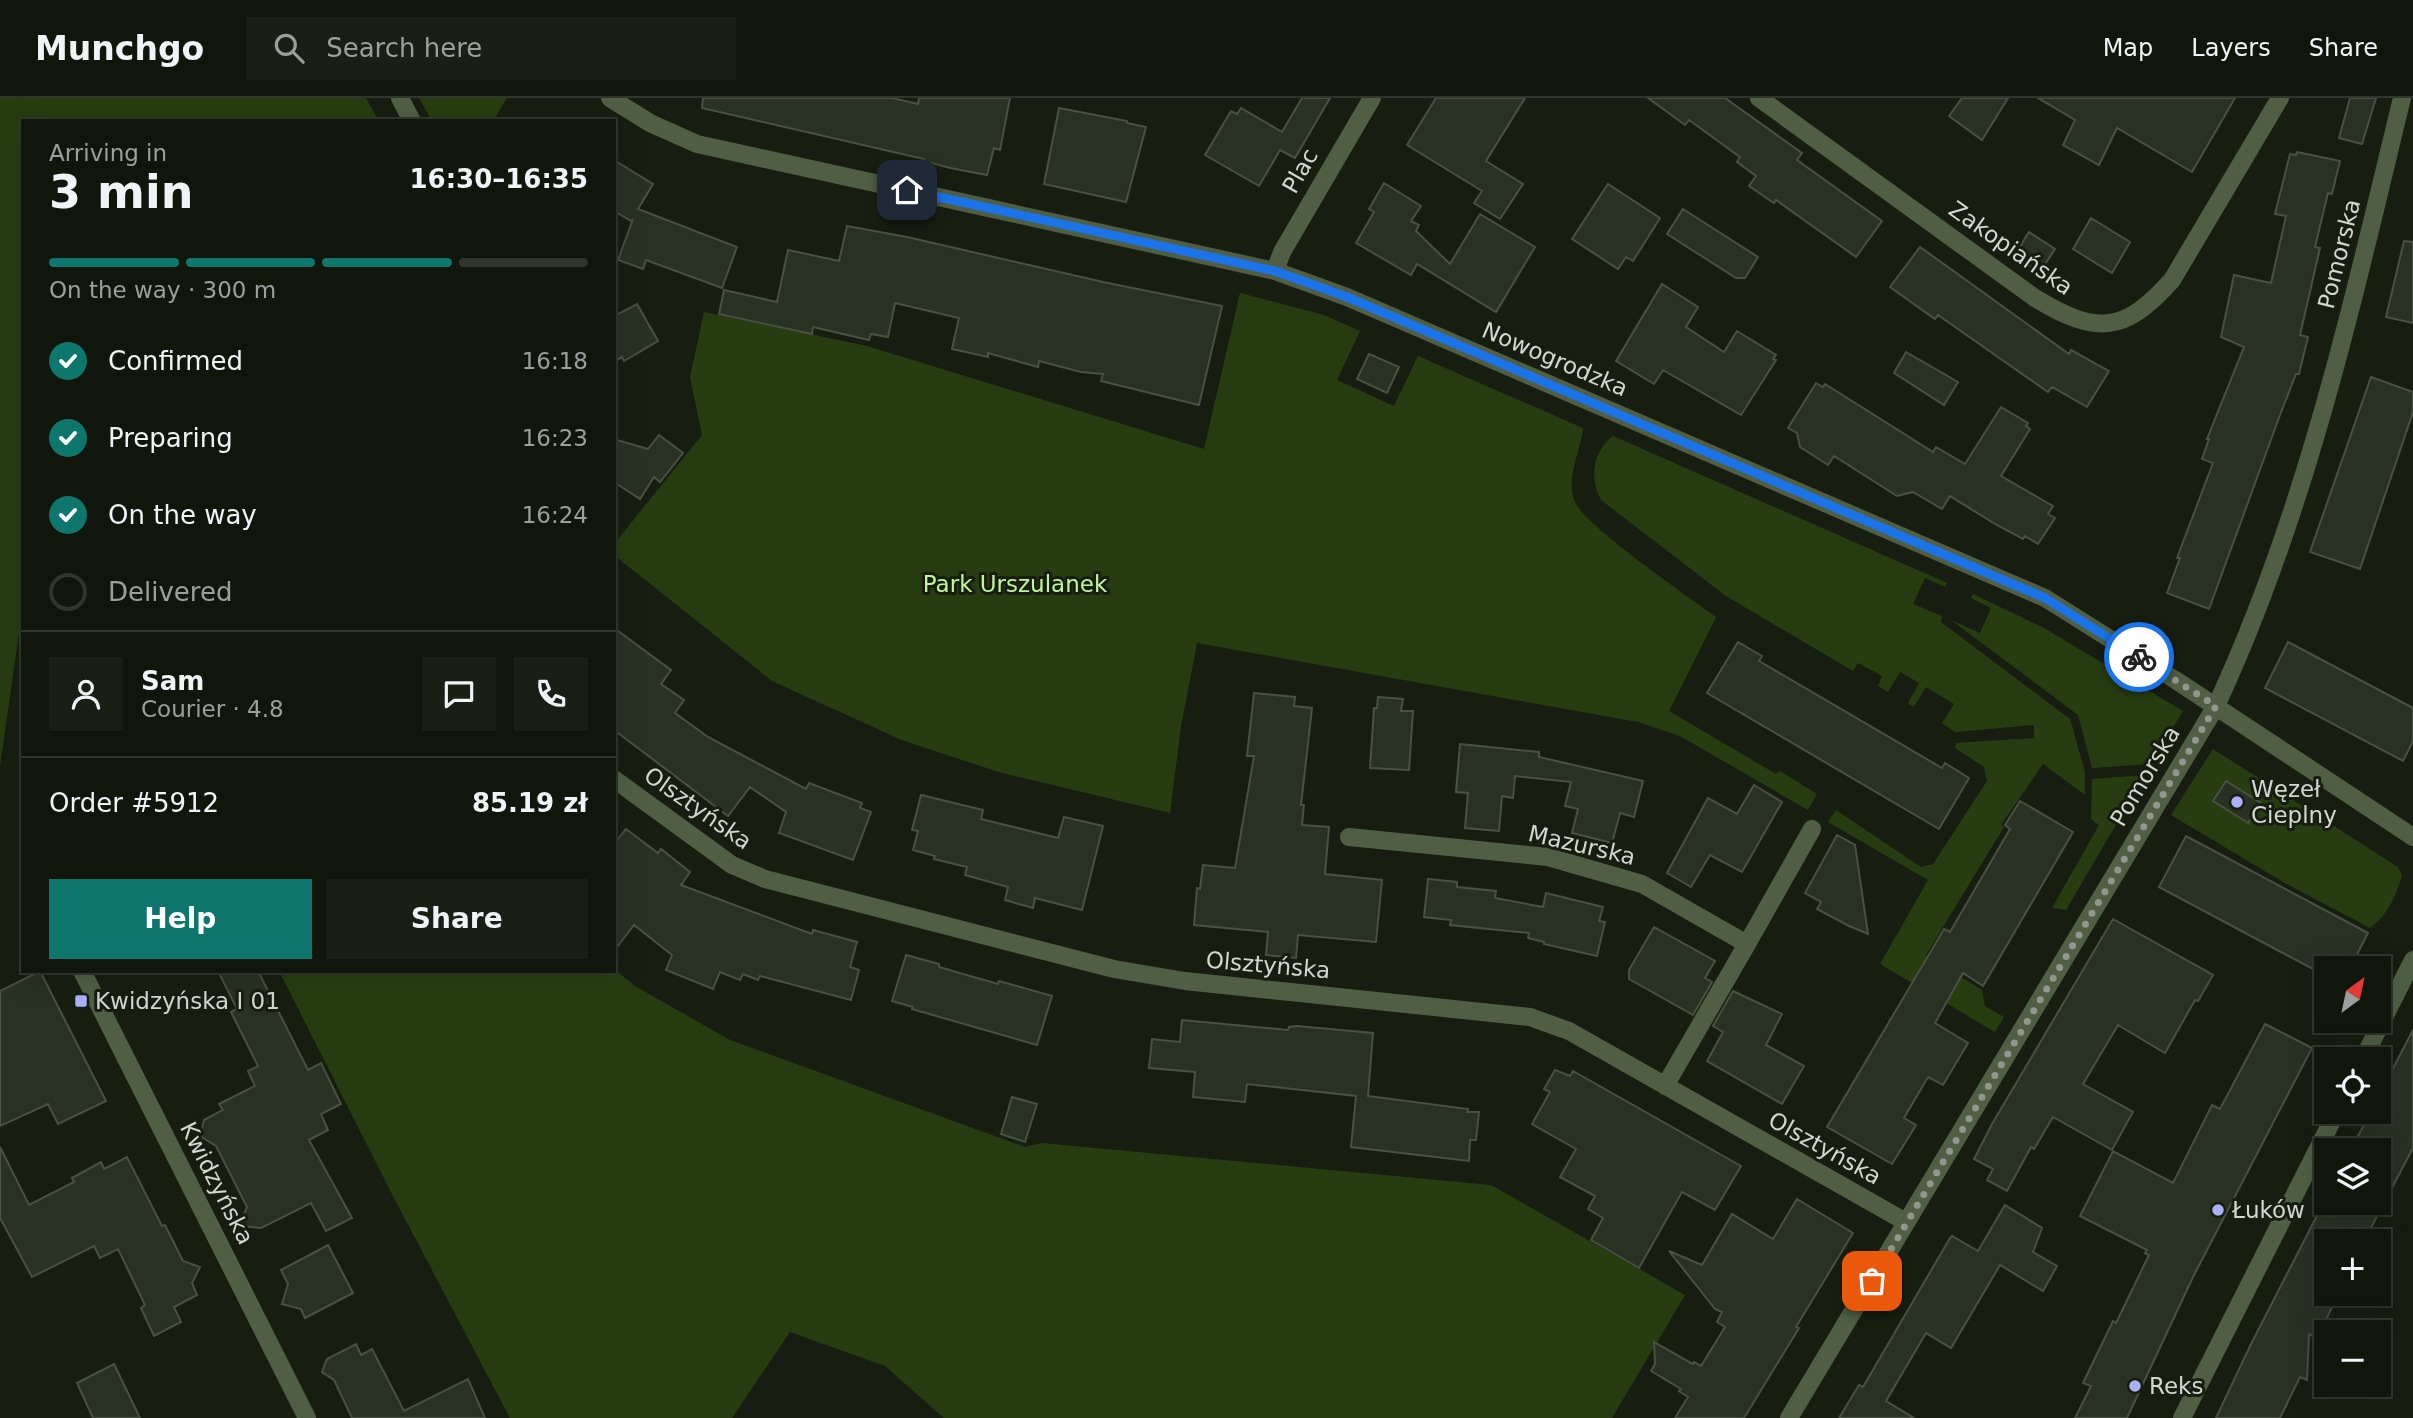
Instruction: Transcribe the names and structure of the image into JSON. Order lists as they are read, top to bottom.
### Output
{
  "streets": {
    "street": [
      "Plac",
      "Zakopiańska",
      "Pomorska",
      "Nowogrodzka",
      "Olsztyńska",
      "Mazurska",
      "Kwidzyńska"
    ]
  },
  "crossings": [
    ["Plac", "Nowogrodzka"],
    ["Pomorska", "Nowogrodzka"],
    ["Pomorska", "Olsztyńska"]
  ],
  "parks": ["Park Urszulanek"],
  "places": {
    "other": ["Węzeł Cieplny", "Łuków", "Reks"],
    "transit": ["Kwidzyńska I 01"]
  },
  "north": "top right",
  "page": {
    "header": "Munchgo",
    "search": "Search here",
    "nav": ["Map", "Layers", "Share"],
    "heading": ["3 min", "Arriving in", "16:30–16:35"],
    "panel": [
      "Sam",
      "Courier · 4.8",
      "Order #5912",
      "85.19 zł"
    ],
    "bar": "On the way · 300 m",
    "list": [
      ["Confirmed", "16:18"],
      ["Preparing", "16:23"],
      ["On the way", "16:24"],
      "Delivered"
    ],
    "buttons": ["Help", "Share"],
    "map_buttons": ["+", "−"]
  }
}
